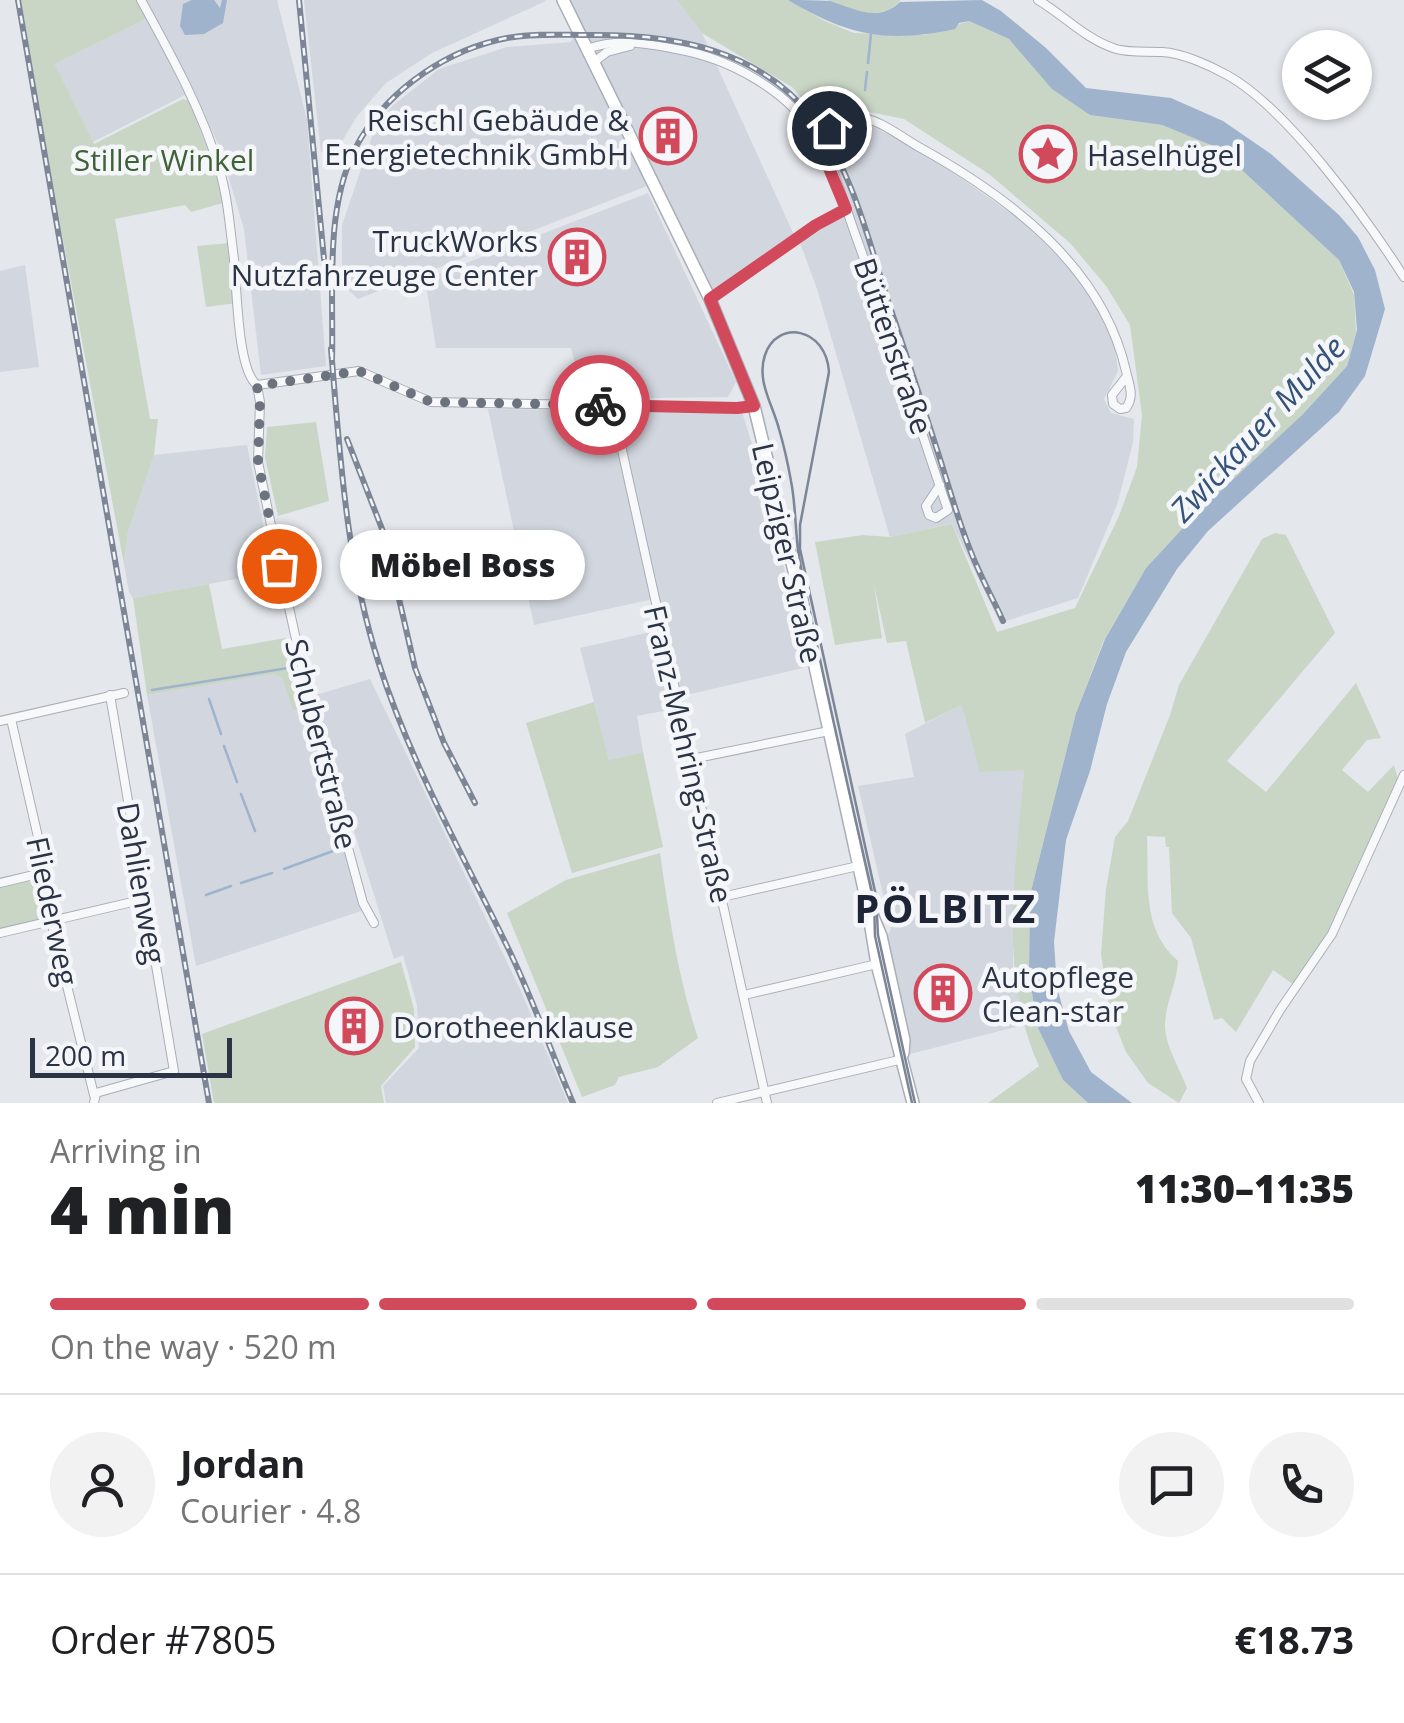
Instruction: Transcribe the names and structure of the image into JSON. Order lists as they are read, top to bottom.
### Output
{
  "streets": {
    "street": [
      "Büttenstraße",
      "Leipziger Straße",
      "Schubertstraße",
      "Franz-Mehring-Straße",
      "Dahlienweg",
      "Fliederweg"
    ]
  },
  "crossings": [
    ["Büttenstraße", "Leipziger Straße"],
    ["Dahlienweg", "Fliederweg"]
  ],
  "districts": ["PÖLBITZ"],
  "water": ["Zwickauer Mulde"],
  "parks": ["Stiller Winkel"],
  "places": {
    "building": [
      "Reischl Gebäude & Energietechnik GmbH",
      "TruckWorks Nutzfahrzeuge Center",
      "Autopflege Clean-star",
      "Dorotheenklause"
    ],
    "place": ["Haselhügel"],
    "other": ["Möbel Boss"]
  },
  "scale_bar": "200 m",
  "page": {
    "bubble": "Möbel Boss",
    "scale": "200 m",
    "heading": ["4 min", "Arriving in", "11:30–11:35"],
    "panel": [
      "Jordan",
      "Courier · 4.8",
      "Order #7805",
      "€18.73"
    ],
    "bar": "On the way · 520 m"
  }
}
